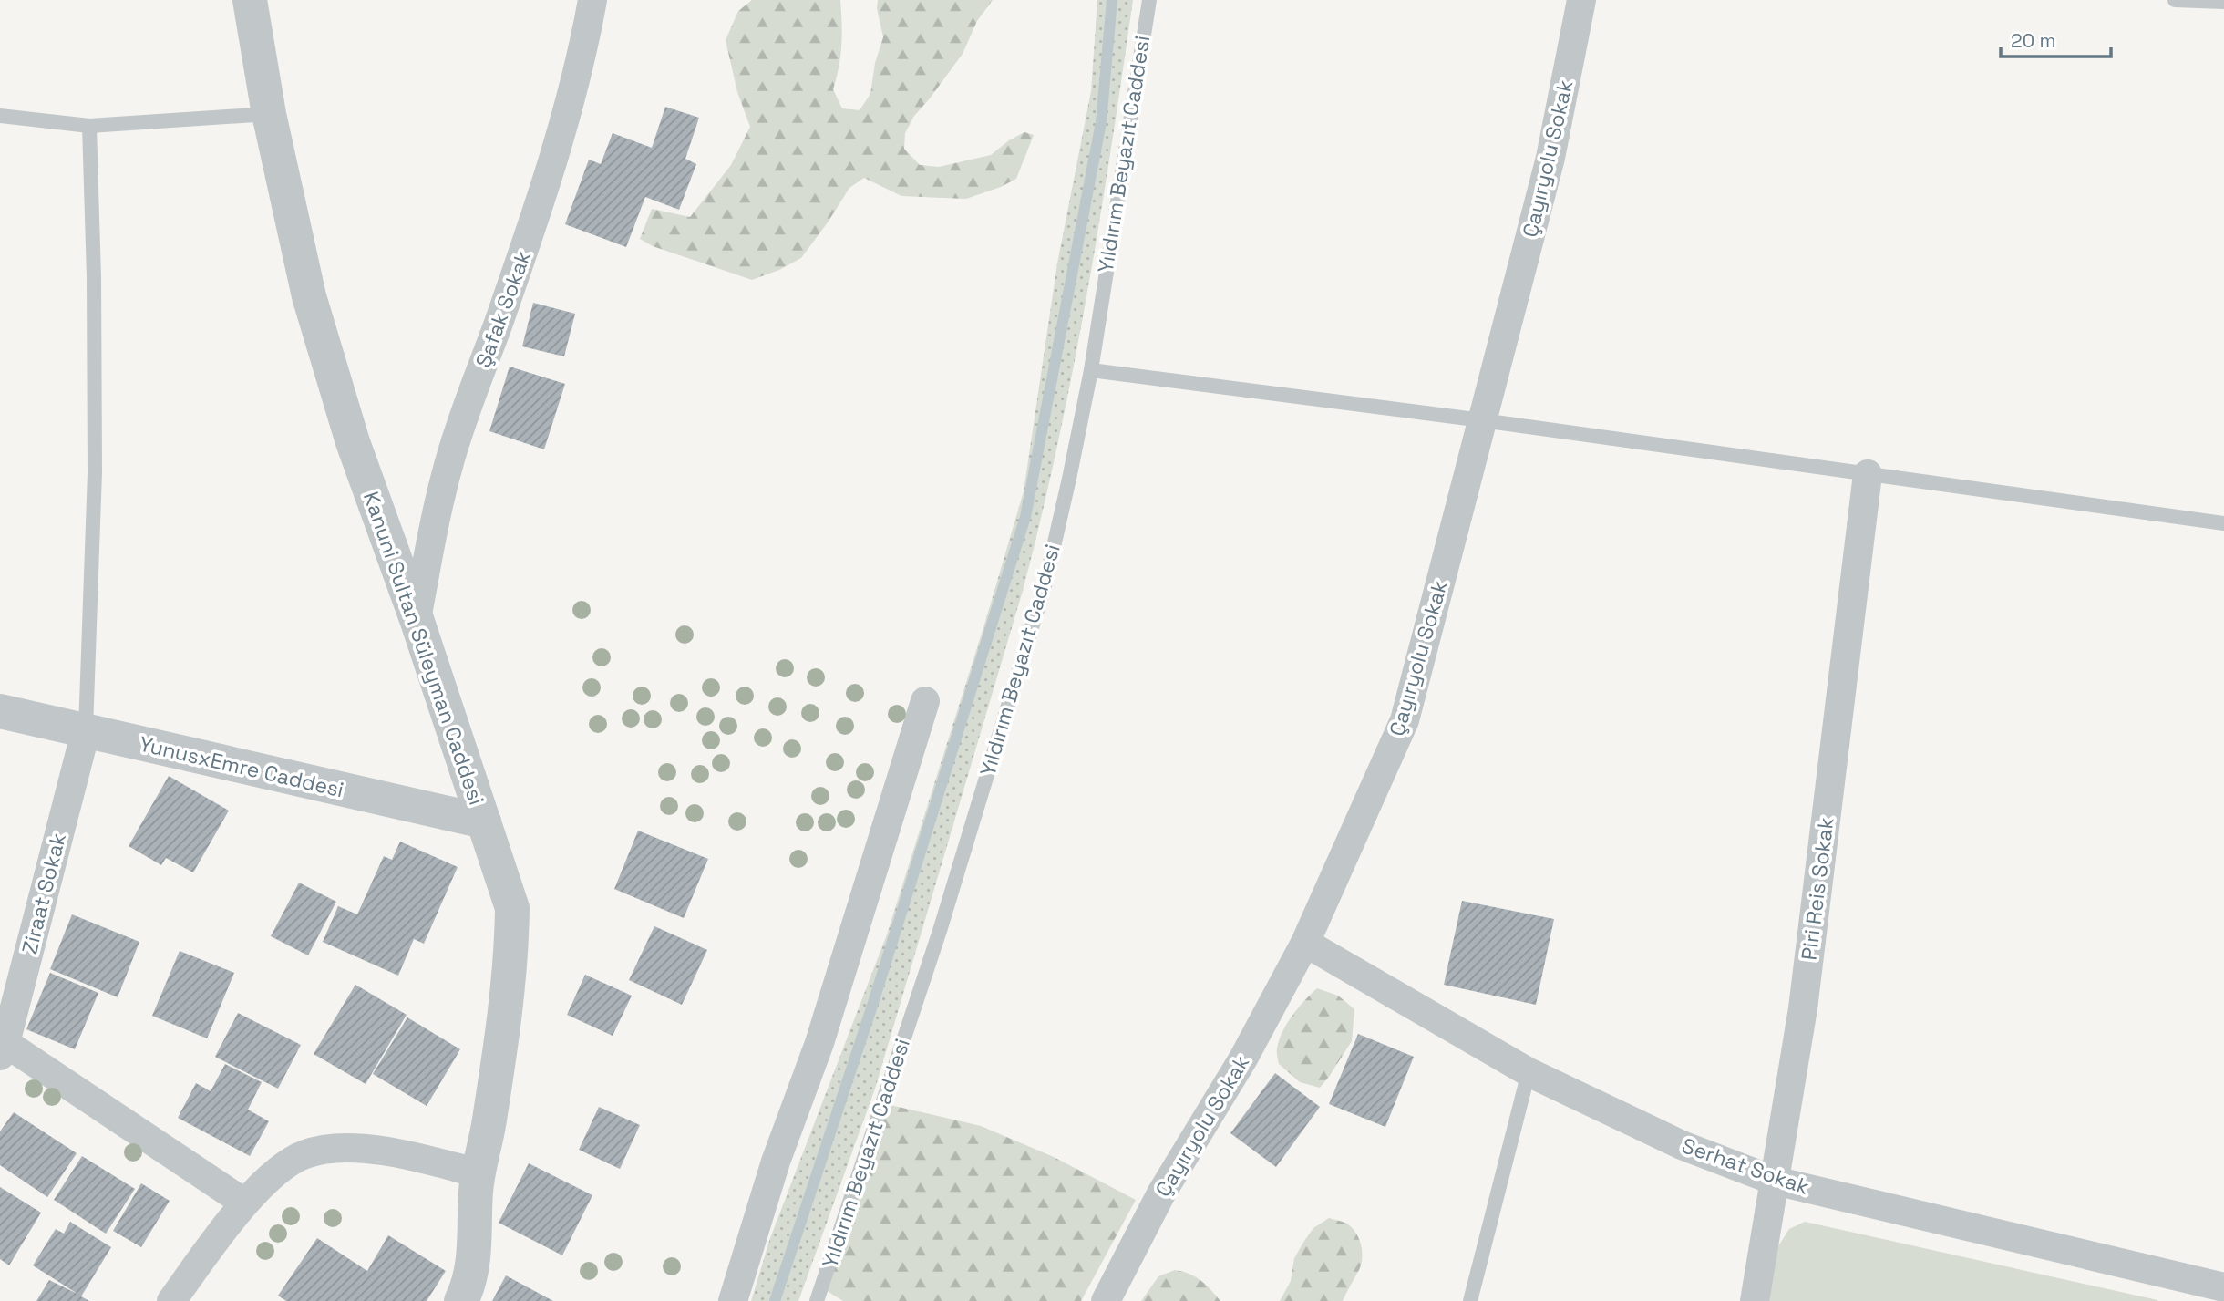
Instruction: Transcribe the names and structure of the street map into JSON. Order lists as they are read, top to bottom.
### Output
{
  "streets": {
    "street": [
      "Çayıryolu Sokak",
      "Şafak Sokak",
      "Kanuni Sultan Süleyman Caddesi",
      "YunusxEmre Caddesi",
      "Piri Reis Sokak",
      "Ziraat Sokak",
      "Serhat Sokak"
    ],
    "lane": ["Yıldırım Beyazıt Caddesi"]
  },
  "crossings": [
    ["Çayıryolu Sokak", "Serhat Sokak"],
    ["Şafak Sokak", "Kanuni Sultan Süleyman Caddesi"],
    ["Kanuni Sultan Süleyman Caddesi", "YunusxEmre Caddesi"],
    ["YunusxEmre Caddesi", "Ziraat Sokak"],
    ["Piri Reis Sokak", "Serhat Sokak"]
  ],
  "scale_bar": "20 m"
}
